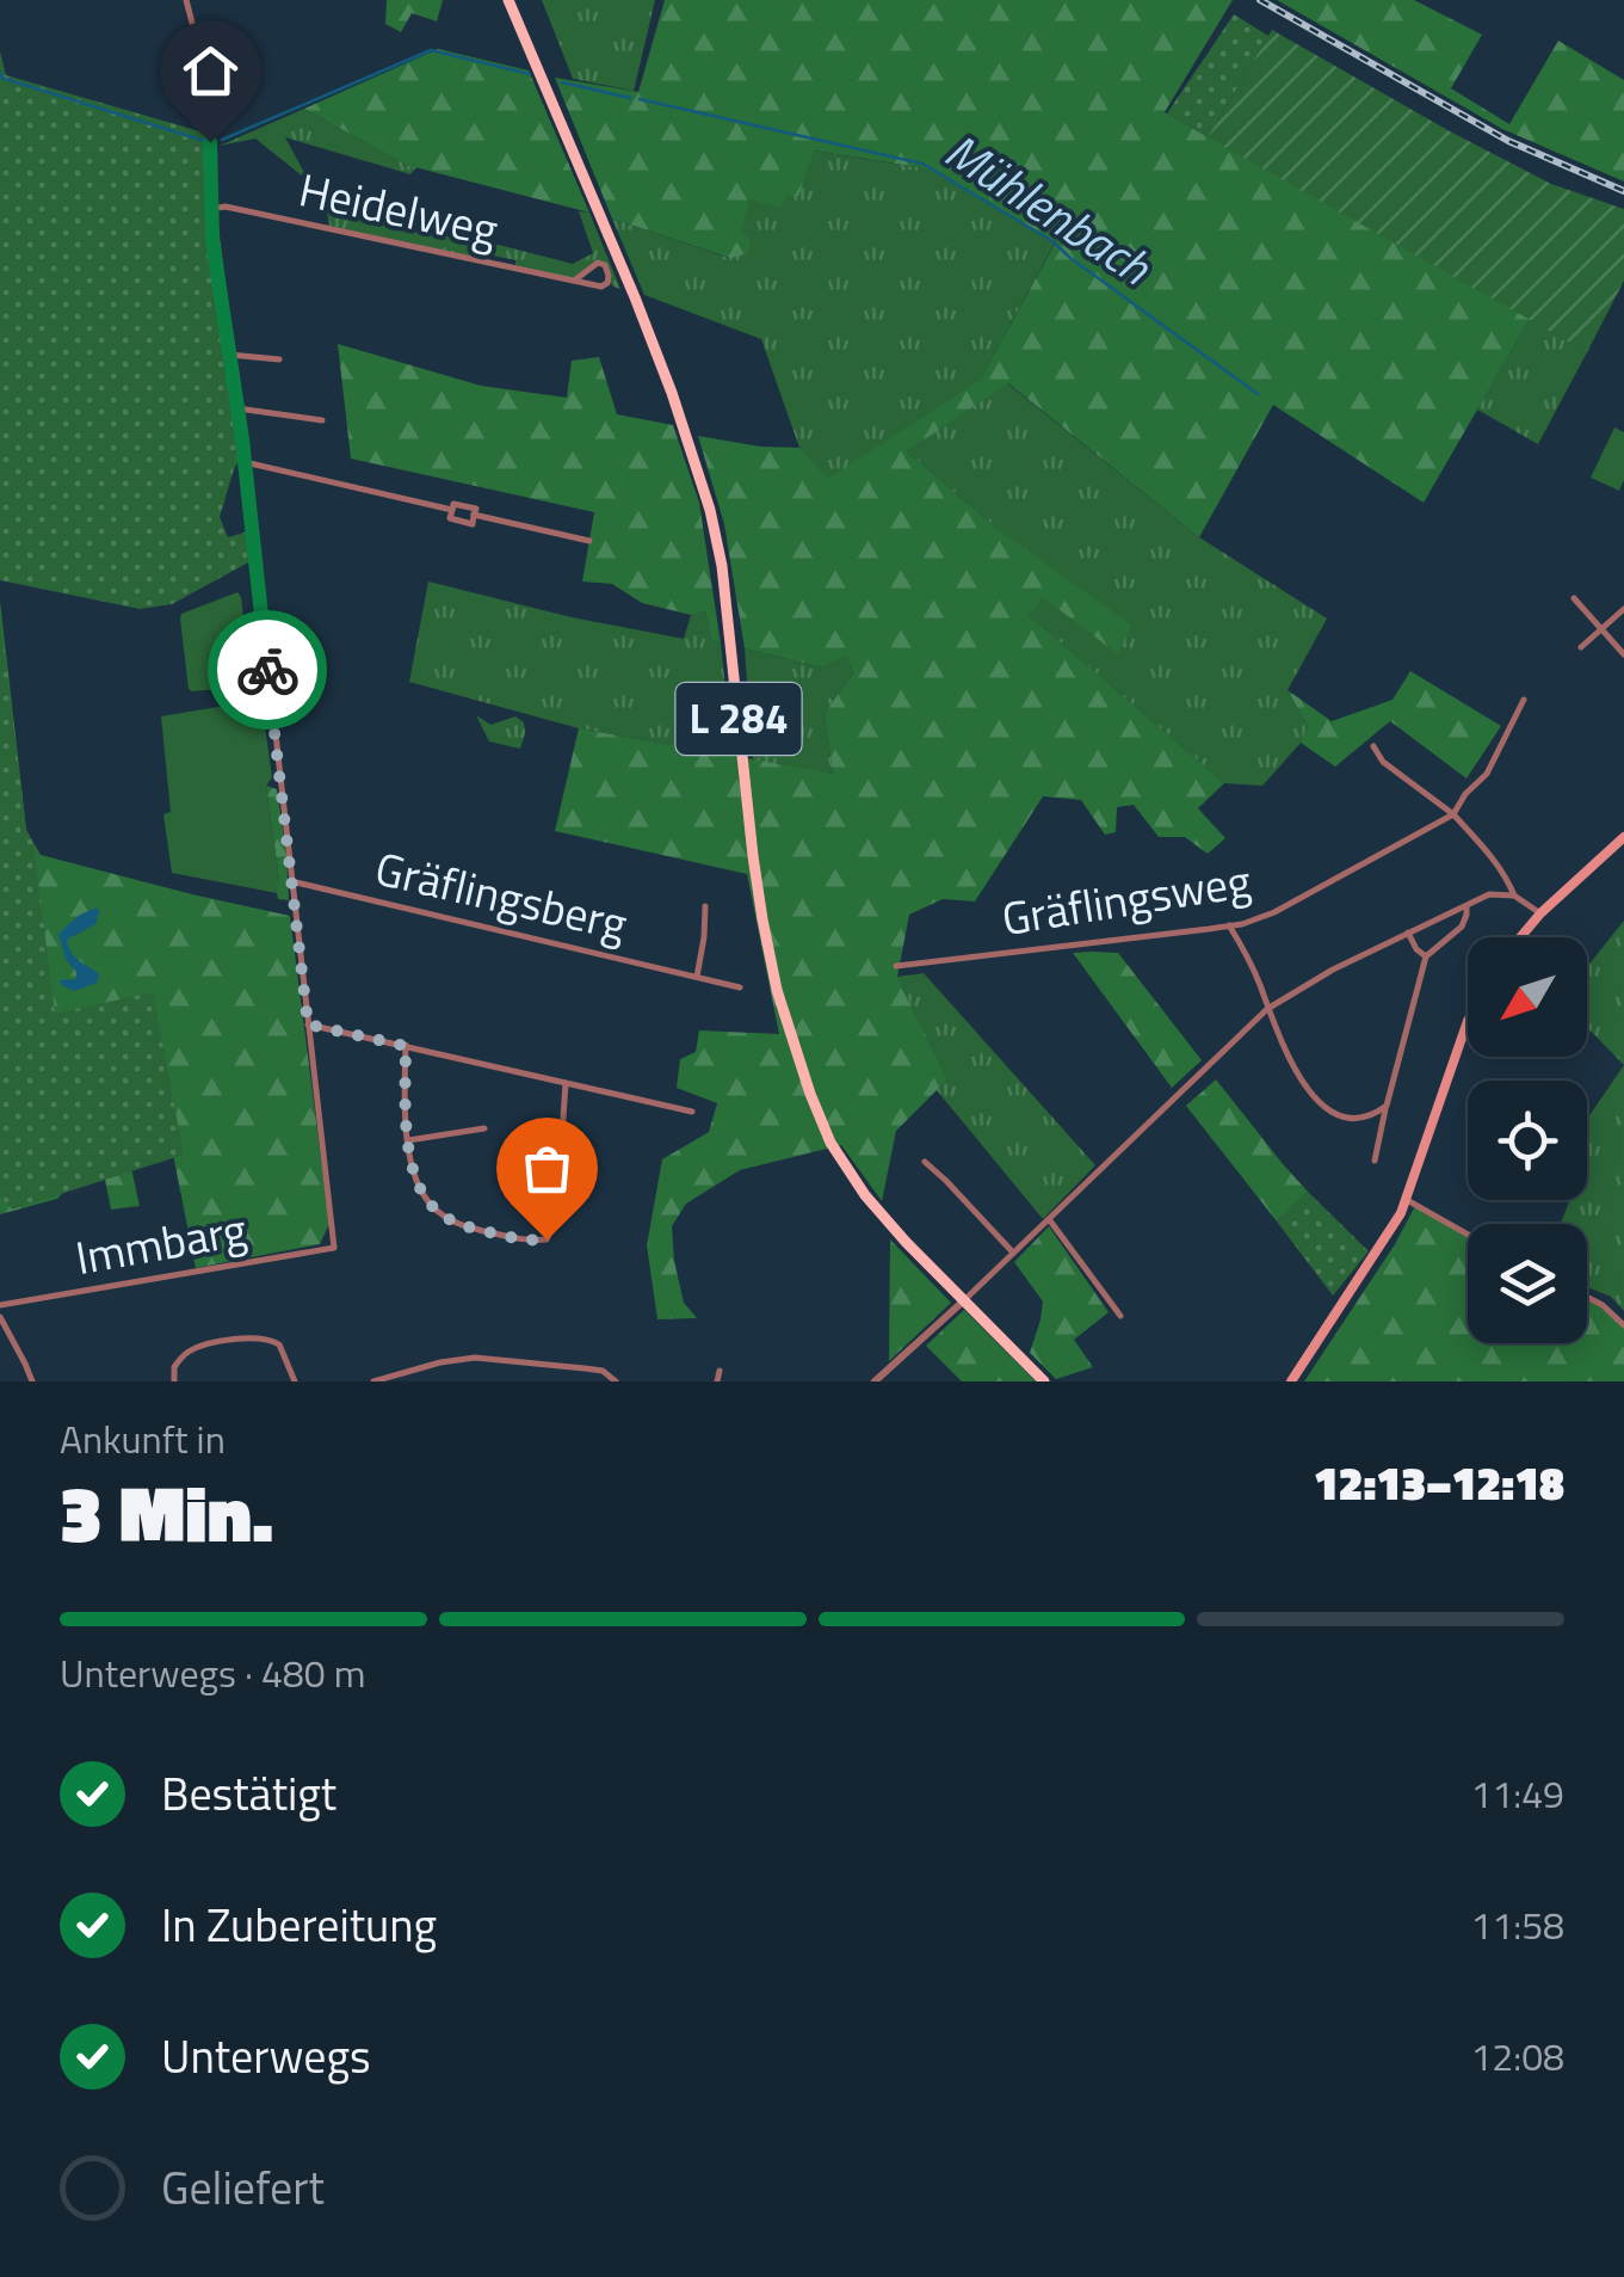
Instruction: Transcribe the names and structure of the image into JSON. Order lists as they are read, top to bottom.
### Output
{
  "streets": {
    "main road": ["L 284"],
    "street": [
      "Heidelweg",
      "Gräflingsberg",
      "Gräflingsweg",
      "Immbarg"
    ]
  },
  "water": ["Mühlenbach"],
  "north": "bottom left",
  "page": {
    "heading": ["3 Min.", "Ankunft in", "12:13–12:18"],
    "bar": "Unterwegs · 480 m",
    "list": [
      ["Bestätigt", "11:49"],
      ["In Zubereitung", "11:58"],
      ["Unterwegs", "12:08"],
      "Geliefert"
    ]
  }
}
